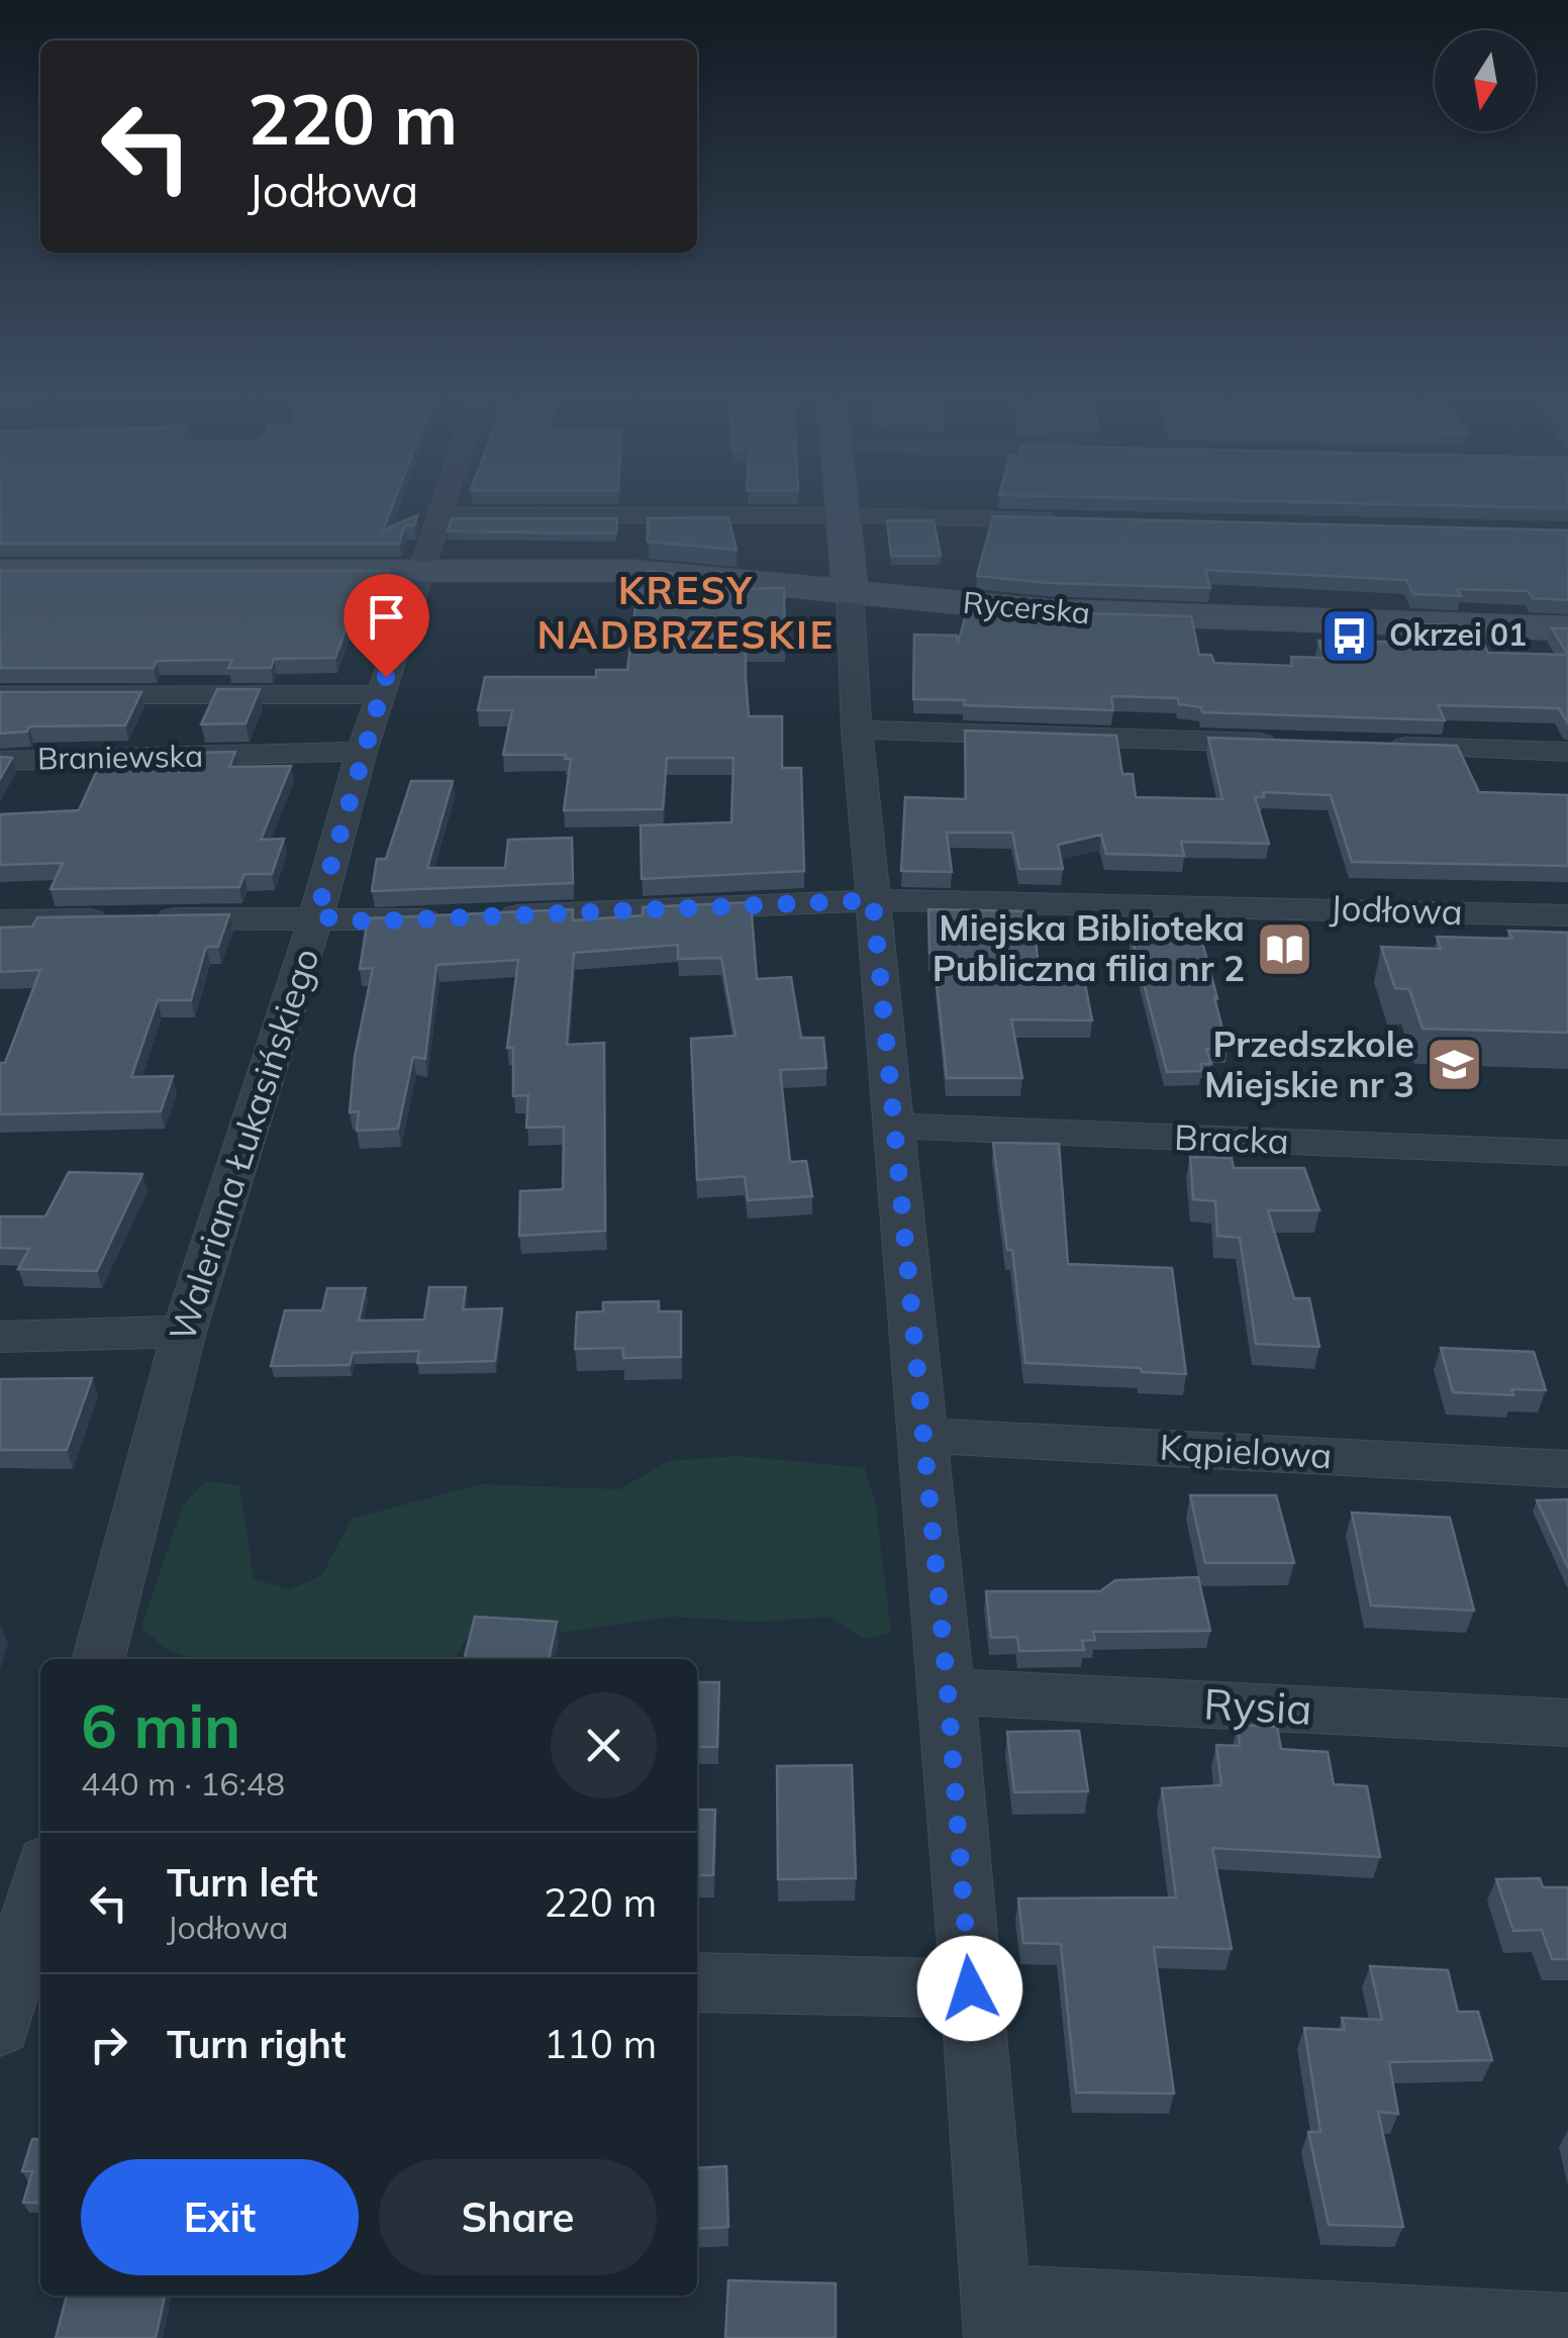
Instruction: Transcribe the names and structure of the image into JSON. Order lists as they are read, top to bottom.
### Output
{
  "streets": {
    "street": [
      "Rycerska",
      "Braniewska",
      "Jodłowa",
      "Bracka",
      "Waleriana Łukasińskiego",
      "Kąpielowa",
      "Rysia"
    ]
  },
  "crossings": [
    ["Rycerska", "Waleriana Łukasińskiego"],
    ["Braniewska", "Waleriana Łukasińskiego"],
    ["Jodłowa", "Waleriana Łukasińskiego"]
  ],
  "districts": ["KRESY NADBRZESKIE"],
  "places": {
    "bus stop": ["Okrzei 01"],
    "library": ["Miejska Biblioteka Publiczna filia nr 2"],
    "school or university": ["Przedszkole Miejskie nr 3"]
  },
  "north": "bottom",
  "page": {
    "turn": ["220 m", "Jodłowa"],
    "heading": ["6 min", "440 m · 16:48"],
    "list": [
      {
        "name": "Turn left",
        "note": "Jodłowa",
        "value": "220 m"
      },
      {
        "name": "Turn right",
        "value": "110 m"
      }
    ],
    "buttons": ["Exit", "Share"]
  }
}
